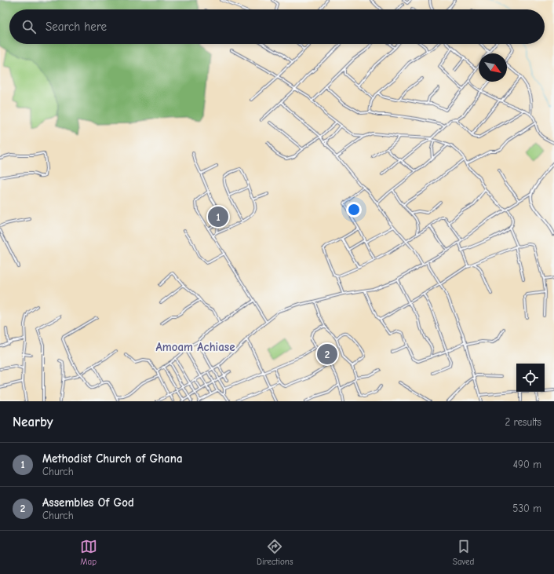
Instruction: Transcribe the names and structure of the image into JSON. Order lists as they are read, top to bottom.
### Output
{
  "districts": ["Amoam Achiase"],
  "north": "bottom right",
  "page": {
    "search": "Search here",
    "pins": ["1", "2"],
    "heading": ["Nearby", "2 results"],
    "list": [
      {
        "mark": "1",
        "name": "Methodist Church of Ghana",
        "note": "Church",
        "value": "490 m"
      },
      {
        "mark": "2",
        "name": "Assembles Of God",
        "note": "Church",
        "value": "530 m"
      }
    ],
    "nav": ["Map", "Directions", "Saved"]
  }
}
